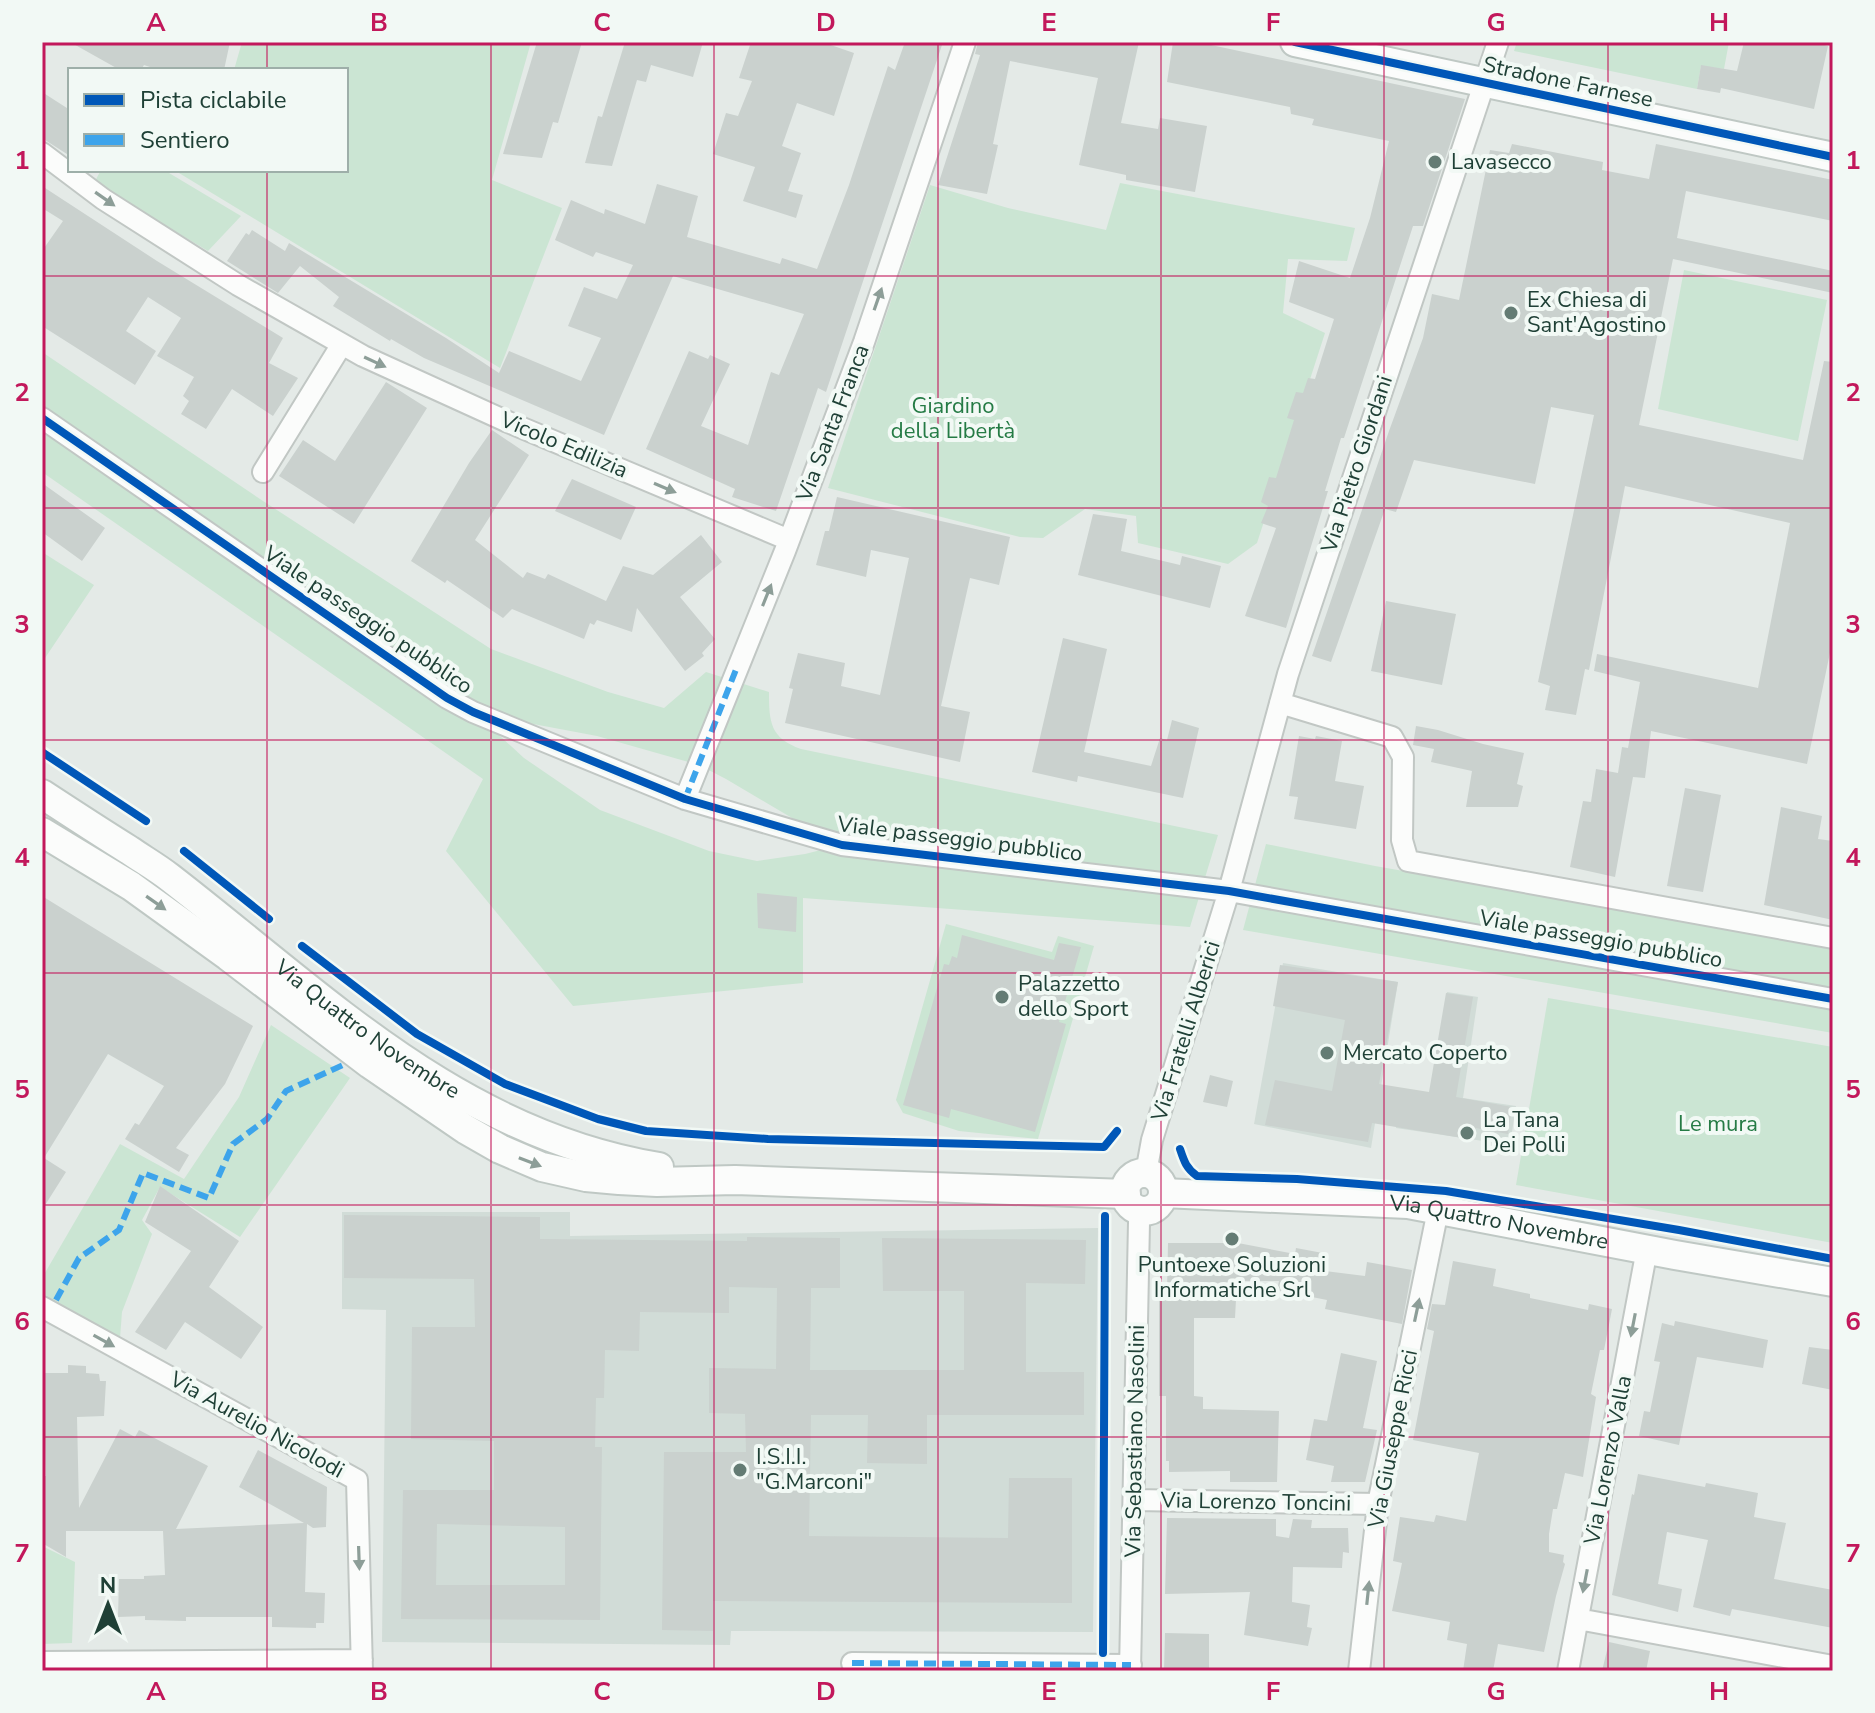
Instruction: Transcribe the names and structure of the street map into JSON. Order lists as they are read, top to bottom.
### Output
{
  "streets": {
    "main road": ["Stradone Farnese", "Via Quattro Novembre"],
    "street": [
      "Via Santa Franca",
      "Vicolo Edilizia",
      "Via Pietro Giordani",
      "Viale passeggio pubblico",
      "Via Fratelli Alberici",
      "Via Aurelio Nicolodi",
      "Via Giuseppe Ricci",
      "Via Sebastiano Nasolini",
      "Via Lorenzo Valla",
      "Via Lorenzo Toncini"
    ]
  },
  "crossings": [
    ["Stradone Farnese", "Via Pietro Giordani"],
    ["Via Santa Franca", "Vicolo Edilizia"],
    ["Via Santa Franca", "Viale passeggio pubblico"],
    ["Via Pietro Giordani", "Viale passeggio pubblico"],
    ["Via Pietro Giordani", "Via Fratelli Alberici"],
    ["Viale passeggio pubblico", "Via Fratelli Alberici"],
    ["Via Quattro Novembre", "Via Fratelli Alberici"],
    ["Via Quattro Novembre", "Via Giuseppe Ricci"],
    ["Via Quattro Novembre", "Via Sebastiano Nasolini"],
    ["Via Quattro Novembre", "Via Lorenzo Valla"],
    ["Via Fratelli Alberici", "Via Sebastiano Nasolini"],
    ["Via Giuseppe Ricci", "Via Lorenzo Toncini"],
    ["Via Sebastiano Nasolini", "Via Lorenzo Toncini"]
  ],
  "one_way": [
    "Via Santa Franca",
    "Vicolo Edilizia",
    "Via Aurelio Nicolodi",
    "Via Giuseppe Ricci",
    "Via Lorenzo Valla"
  ],
  "parks": ["Giardino della Libertà", "Le mura"],
  "places": [
    "Lavasecco",
    "Ex Chiesa di Sant'Agostino",
    "Palazzetto dello Sport",
    "Mercato Coperto",
    "La Tana Dei Polli",
    "Puntoexe Soluzioni Informatiche Srl",
    "I.S.I.I. \"G.Marconi\""
  ],
  "legend": ["Pista ciclabile", "Sentiero"],
  "north": "top",
  "grid": {
    "columns": [
      "A",
      "B",
      "C",
      "D",
      "E",
      "F",
      "G",
      "H"
    ],
    "rows": [
      "1",
      "2",
      "3",
      "4",
      "5",
      "6",
      "7"
    ]
  }
}
